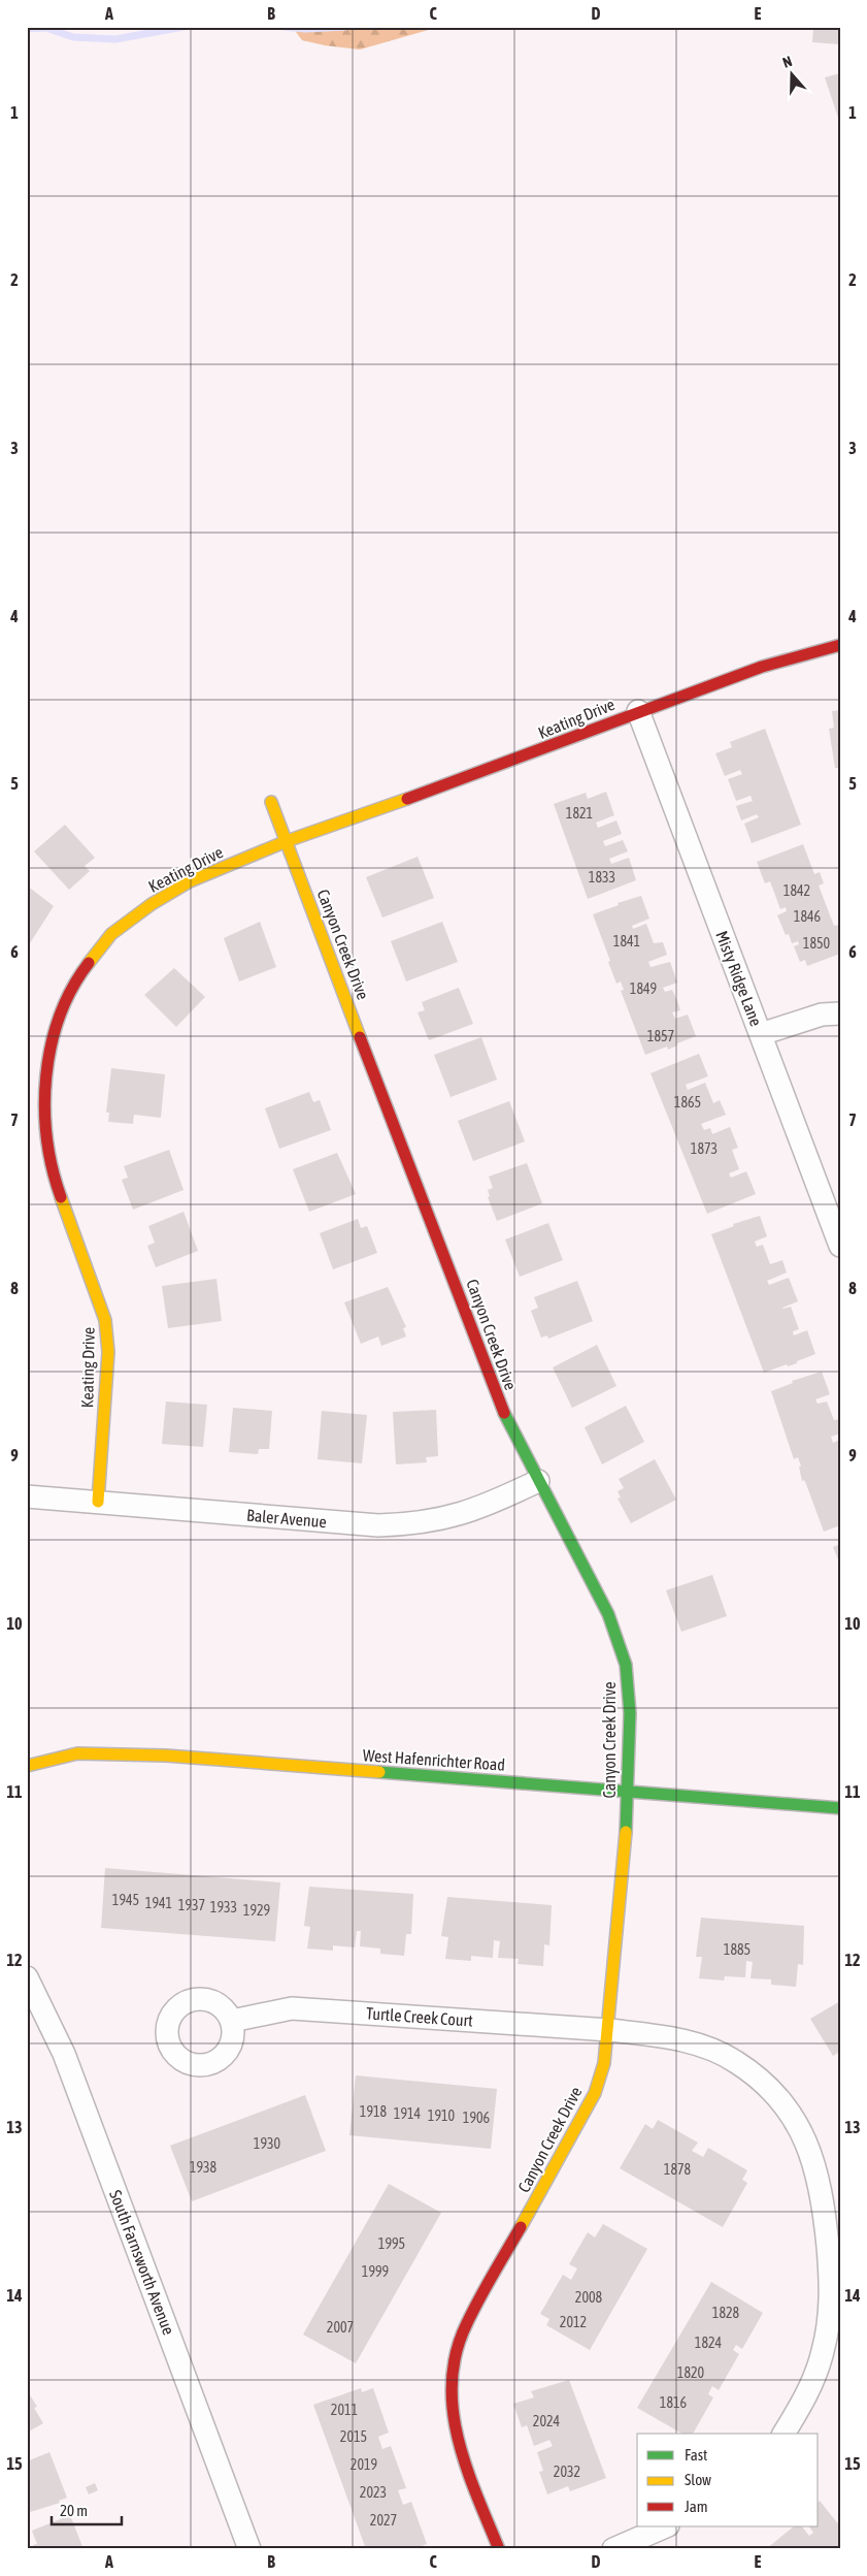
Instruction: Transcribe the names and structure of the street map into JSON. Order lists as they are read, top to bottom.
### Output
{
  "streets": {
    "street": [
      "Keating Drive",
      "Canyon Creek Drive",
      "Misty Ridge Lane",
      "Baler Avenue",
      "West Hafenrichter Road",
      "Turtle Creek Court",
      "South Farnsworth Avenue"
    ]
  },
  "crossings": [
    ["Keating Drive", "Canyon Creek Drive"],
    ["Keating Drive", "Misty Ridge Lane"],
    ["Keating Drive", "Baler Avenue"],
    ["Canyon Creek Drive", "Baler Avenue"],
    ["Canyon Creek Drive", "West Hafenrichter Road"],
    ["Canyon Creek Drive", "Turtle Creek Court"]
  ],
  "house_numbers": [
    "1821",
    "1833",
    "1842",
    "1846",
    "1841",
    "1850",
    "1849",
    "1857",
    "1865",
    "1873",
    "1945",
    "1941",
    "1937",
    "1933",
    "1929",
    "1885",
    "1918",
    "1914",
    "1910",
    "1906",
    "1930",
    "1938",
    "1878",
    "1995",
    "1999",
    "2008",
    "1828",
    "2012",
    "2007",
    "1824",
    "1820",
    "1816",
    "2011",
    "2024",
    "2015",
    "2019",
    "2032",
    "2023",
    "2027"
  ],
  "legend": ["Fast", "Slow", "Jam"],
  "scale_bar": "20 m",
  "north": "top",
  "grid": {
    "columns": [
      "A",
      "B",
      "C",
      "D",
      "E"
    ],
    "rows": [
      "1",
      "2",
      "3",
      "4",
      "5",
      "6",
      "7",
      "8",
      "9",
      "10",
      "11",
      "12",
      "13",
      "14",
      "15"
    ]
  }
}
